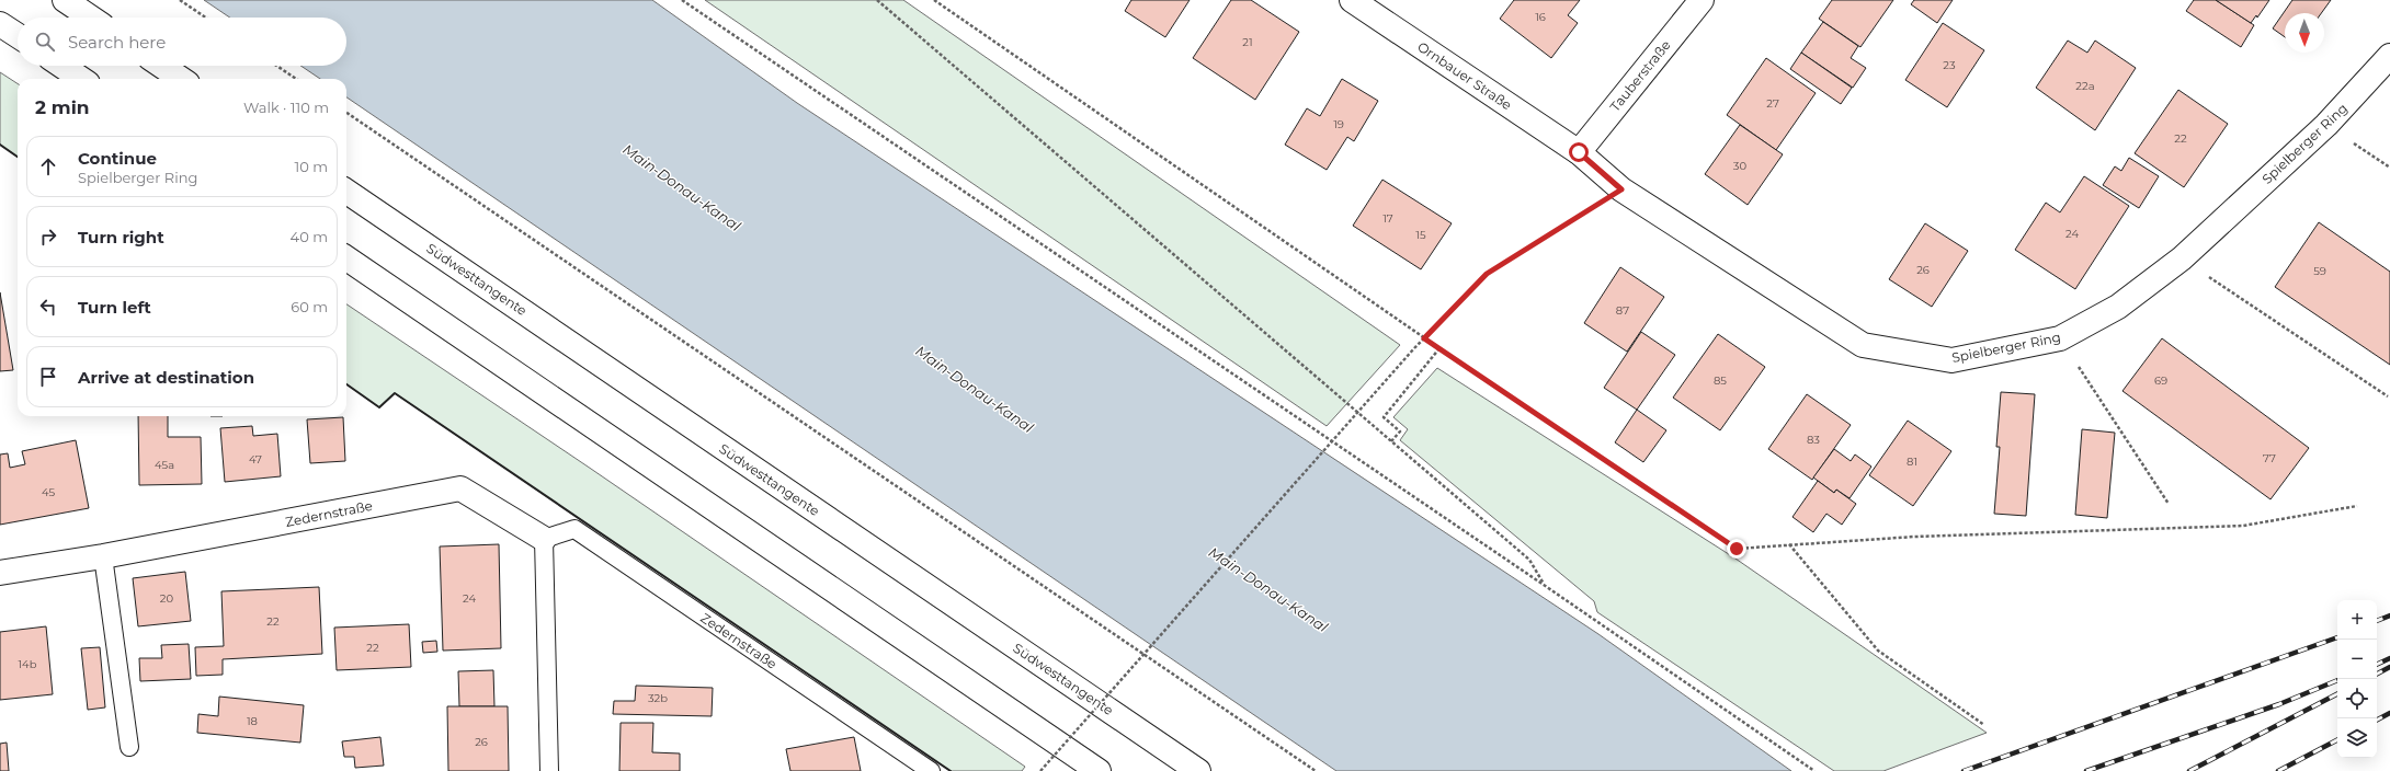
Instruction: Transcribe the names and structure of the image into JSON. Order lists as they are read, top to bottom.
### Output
{
  "streets": {
    "main road": [
      "Ornbauer Straße",
      "Tauberstraße",
      "Spielberger Ring",
      "Südwesttangente",
      "Zedernstraße"
    ]
  },
  "crossings": [
    ["Ornbauer Straße", "Tauberstraße"],
    ["Ornbauer Straße", "Spielberger Ring"],
    ["Tauberstraße", "Spielberger Ring"]
  ],
  "water": ["Main-Donau-Kanal"],
  "house_numbers": [
    "16",
    "21",
    "23",
    "22a",
    "27",
    "19",
    "22",
    "30",
    "17",
    "24",
    "15",
    "26",
    "59",
    "87",
    "85",
    "69",
    "83",
    "77",
    "47",
    "81",
    "45a",
    "45",
    "20",
    "24",
    "22",
    "22",
    "14b",
    "32b",
    "18",
    "26"
  ],
  "north": "bottom",
  "page": {
    "search": "Search here",
    "heading": ["2 min", "Walk · 110 m"],
    "list": [
      ["Continue", "Spielberger Ring", "10 m"],
      ["Turn right", "40 m"],
      ["Turn left", "60 m"],
      "Arrive at destination"
    ],
    "map_buttons": ["+", "−"]
  }
}
